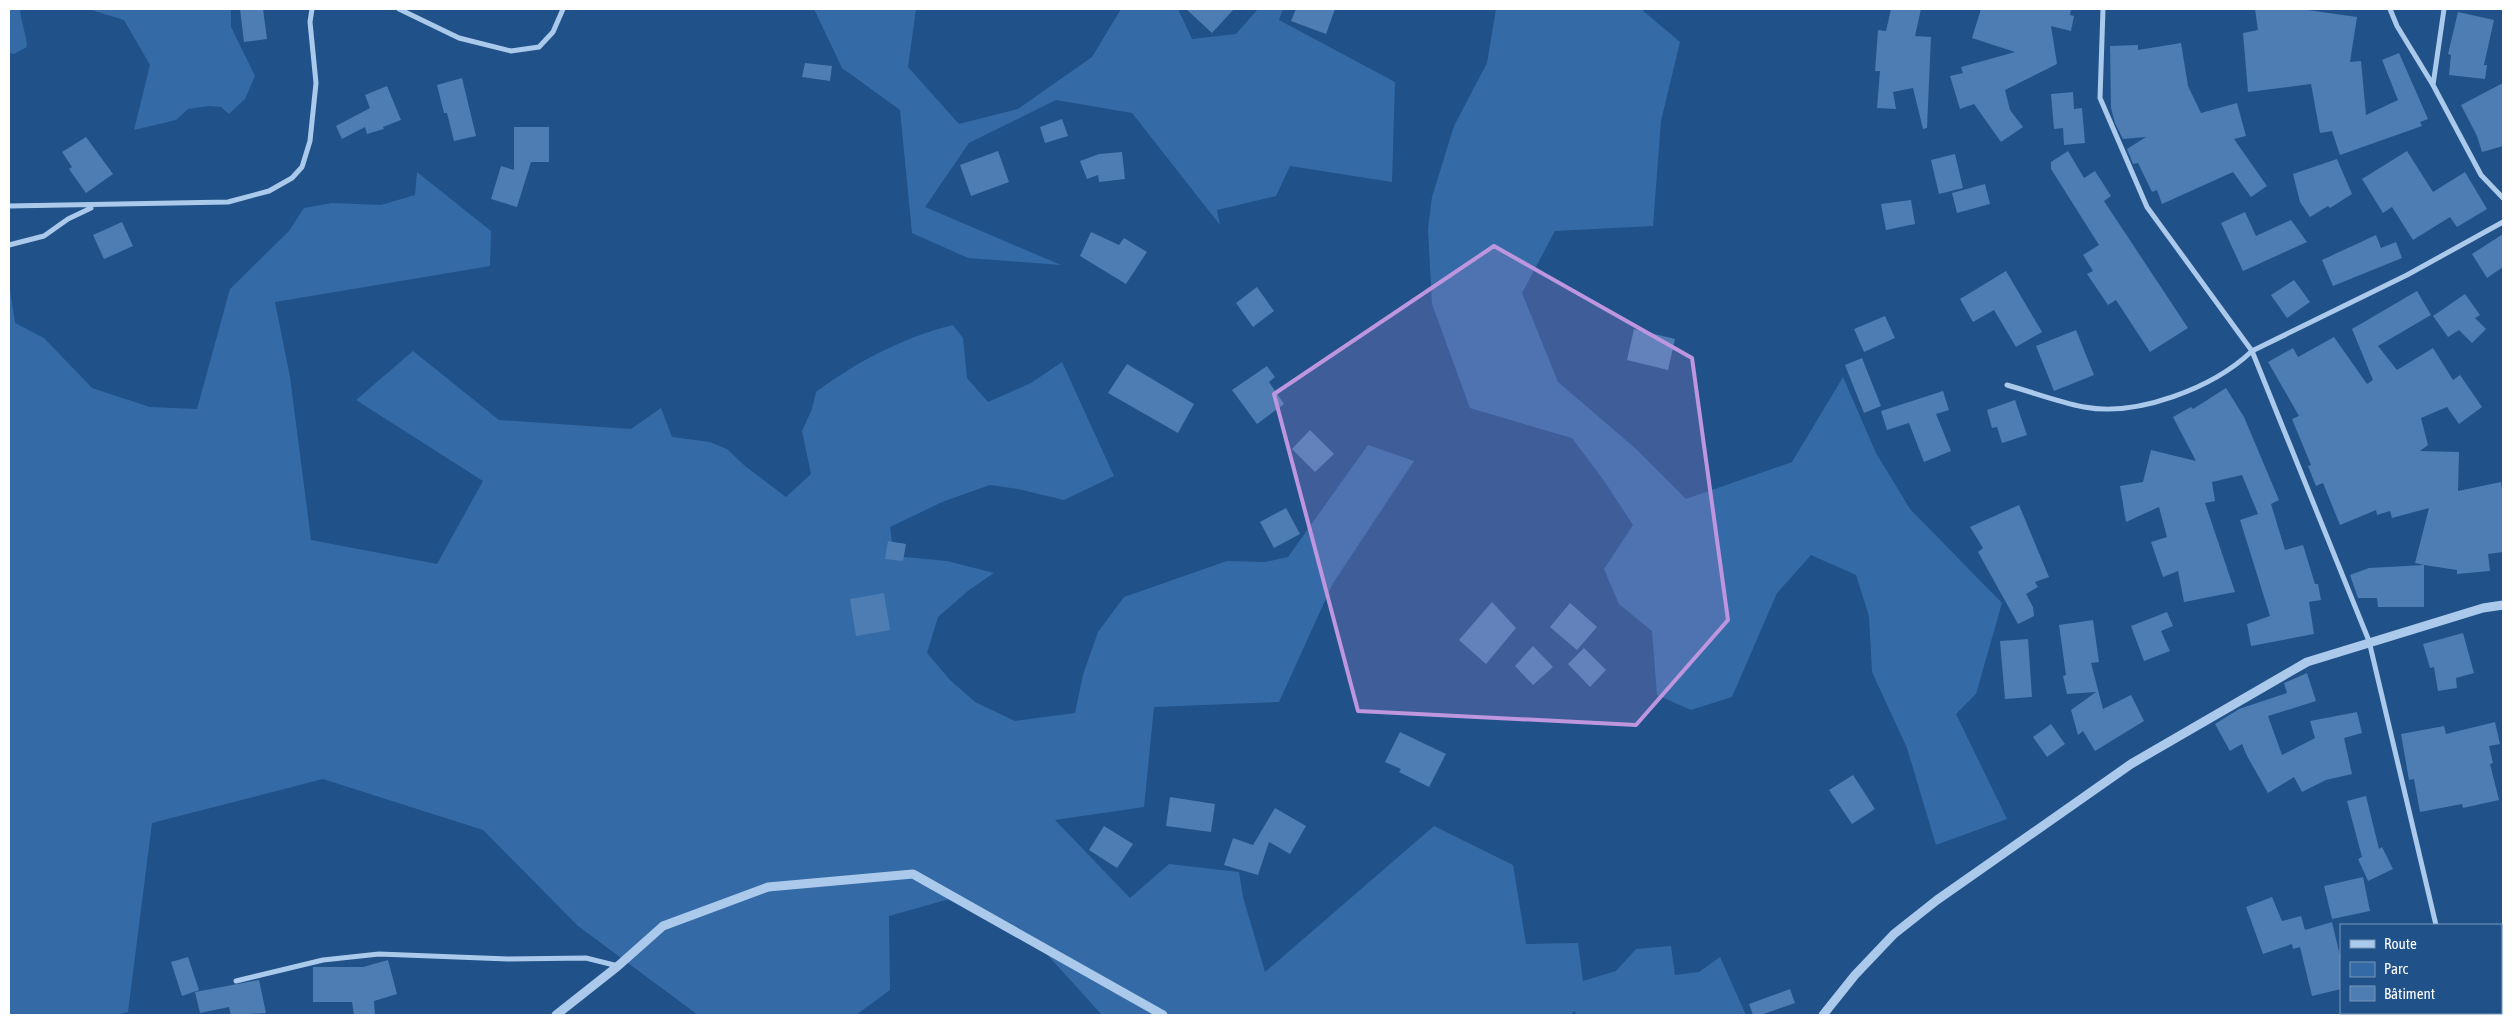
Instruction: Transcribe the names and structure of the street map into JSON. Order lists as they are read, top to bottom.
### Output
{
  "legend": ["Route", "Parc", "Bâtiment"]
}
